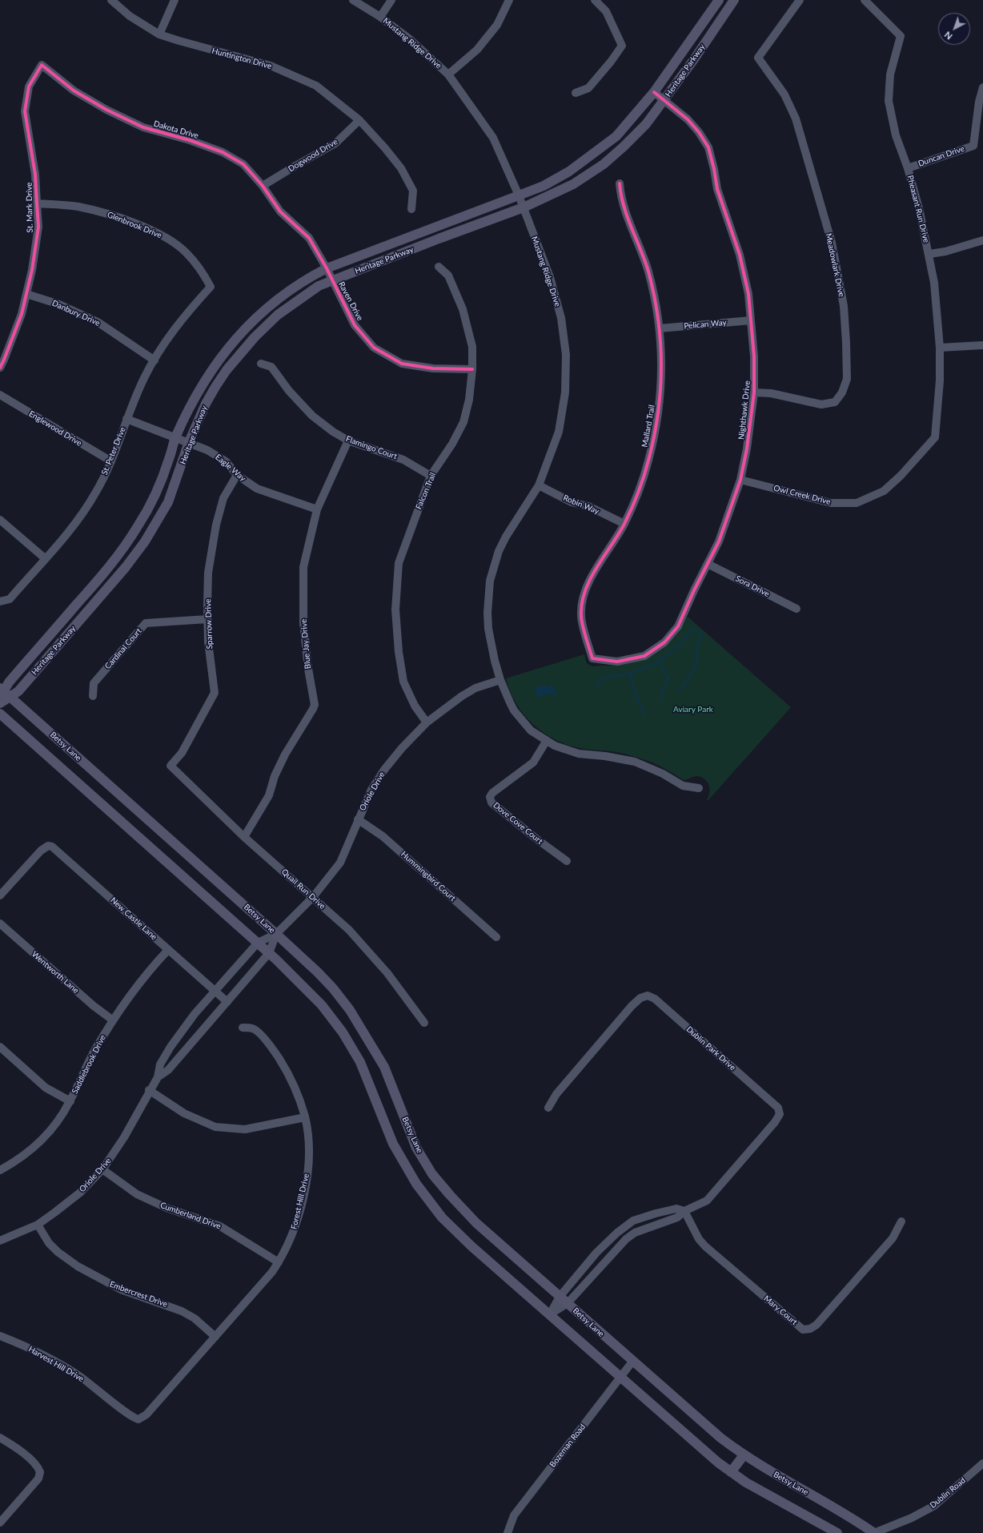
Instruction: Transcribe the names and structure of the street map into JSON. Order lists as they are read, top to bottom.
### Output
{
  "streets": {
    "main road": ["Heritage Parkway", "Betsy Lane"],
    "street": [
      "Mustang Ridge Drive",
      "Huntington Drive",
      "Dakota Drive",
      "Dogwood Drive",
      "Duncan Drive",
      "St. Mark Drive",
      "Pheasant Run Drive",
      "Glenbrook Drive",
      "Meadowlark Drive",
      "Raven Drive",
      "Danbury Drive",
      "Pelican Way",
      "Nighthawk Drive",
      "Mallard Trail",
      "Englewood Drive",
      "Flamingo Court",
      "St. Peter Drive",
      "Eagle Way",
      "Falcon Trail",
      "Owl Creek Drive",
      "Robin Way",
      "Sora Drive",
      "Sparrow Drive",
      "Blue Jay Drive",
      "Cardinal Court",
      "Oriole Drive",
      "Dove Cove Court",
      "Hummingbird Court",
      "Quail Run Drive",
      "New Castle Lane",
      "Wentworth Lane",
      "Dublin Park Drive",
      "Saddlebrook Drive",
      "Forest Hill Drive",
      "Cumberland Drive",
      "Embercrest Drive",
      "Mary Court",
      "Harvest Hill Drive",
      "Bozeman Road",
      "Dublin Road"
    ]
  },
  "crossings": [
    ["Mustang Ridge Drive", "Heritage Parkway"],
    ["Mustang Ridge Drive", "Robin Way"],
    ["Mustang Ridge Drive", "Oriole Drive"],
    ["Mustang Ridge Drive", "Dove Cove Court"],
    ["Huntington Drive", "Dogwood Drive"],
    ["Heritage Parkway", "Dakota Drive"],
    ["Heritage Parkway", "Raven Drive"],
    ["Heritage Parkway", "Nighthawk Drive"],
    ["Heritage Parkway", "Eagle Way"],
    ["Heritage Parkway", "Betsy Lane"],
    ["Dakota Drive", "Dogwood Drive"],
    ["Dakota Drive", "St. Mark Drive"],
    ["Dakota Drive", "Raven Drive"],
    ["Duncan Drive", "Pheasant Run Drive"],
    ["St. Mark Drive", "Glenbrook Drive"],
    ["St. Mark Drive", "Danbury Drive"],
    ["Pheasant Run Drive", "Owl Creek Drive"],
    ["Glenbrook Drive", "St. Peter Drive"],
    ["Meadowlark Drive", "Nighthawk Drive"],
    ["Raven Drive", "Falcon Trail"],
    ["Danbury Drive", "St. Peter Drive"],
    ["Pelican Way", "Nighthawk Drive"],
    ["Pelican Way", "Mallard Trail"],
    ["Nighthawk Drive", "Mallard Trail"],
    ["Nighthawk Drive", "Owl Creek Drive"],
    ["Nighthawk Drive", "Sora Drive"],
    ["Mallard Trail", "Robin Way"],
    ["Englewood Drive", "St. Peter Drive"],
    ["Flamingo Court", "Falcon Trail"],
    ["Flamingo Court", "Blue Jay Drive"],
    ["St. Peter Drive", "Eagle Way"],
    ["Eagle Way", "Sparrow Drive"],
    ["Eagle Way", "Blue Jay Drive"],
    ["Falcon Trail", "Oriole Drive"],
    ["Sparrow Drive", "Cardinal Court"],
    ["Sparrow Drive", "Quail Run Drive"],
    ["Blue Jay Drive", "Quail Run Drive"],
    ["Betsy Lane", "Oriole Drive"],
    ["Betsy Lane", "Dublin Park Drive"],
    ["Betsy Lane", "Bozeman Road"],
    ["Betsy Lane", "Dublin Road"],
    ["Oriole Drive", "Hummingbird Court"],
    ["Oriole Drive", "Quail Run Drive"],
    ["Oriole Drive", "New Castle Lane"],
    ["Oriole Drive", "Cumberland Drive"],
    ["Oriole Drive", "Embercrest Drive"],
    ["New Castle Lane", "Saddlebrook Drive"],
    ["Wentworth Lane", "Saddlebrook Drive"],
    ["Dublin Park Drive", "Mary Court"],
    ["Forest Hill Drive", "Cumberland Drive"],
    ["Forest Hill Drive", "Embercrest Drive"],
    ["Forest Hill Drive", "Harvest Hill Drive"]
  ],
  "parks": ["Aviary Park"],
  "north": "bottom left"
}
